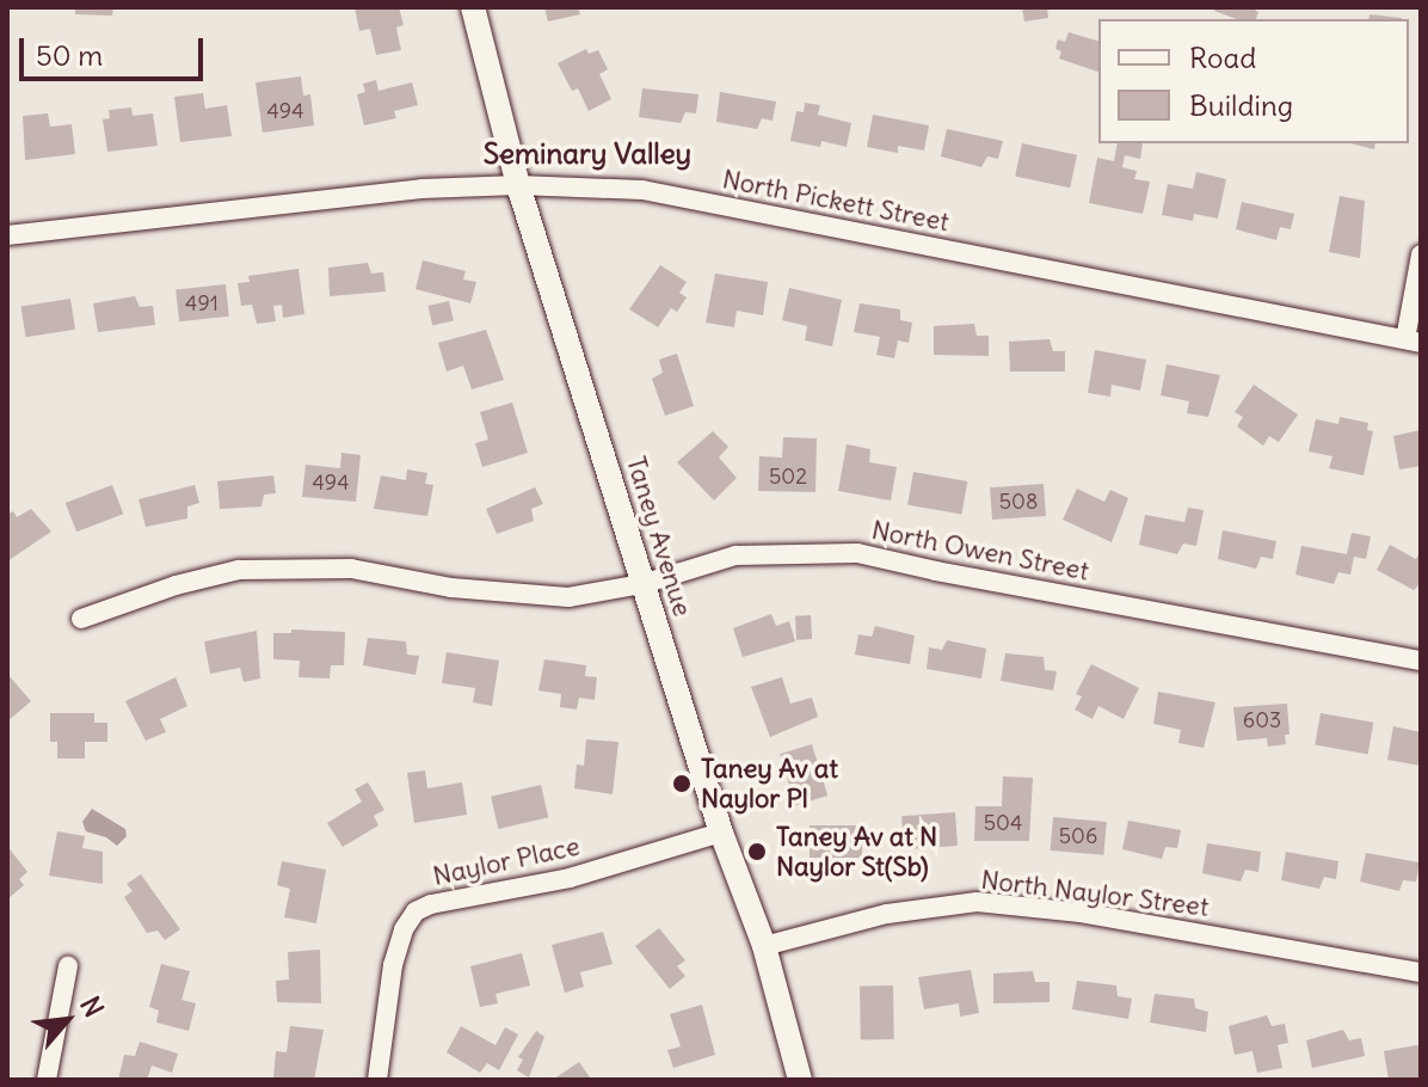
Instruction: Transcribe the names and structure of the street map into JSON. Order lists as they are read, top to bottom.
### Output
{
  "streets": {
    "street": [
      "North Pickett Street",
      "Taney Avenue",
      "North Owen Street",
      "Naylor Place",
      "North Naylor Street"
    ]
  },
  "crossings": [
    ["North Pickett Street", "Taney Avenue"],
    ["Taney Avenue", "North Owen Street"],
    ["Taney Avenue", "Naylor Place"],
    ["Taney Avenue", "North Naylor Street"]
  ],
  "districts": ["Seminary Valley"],
  "places": ["Taney Av at Naylor Pl", "Taney Av at N Naylor St(Sb)"],
  "house_numbers": [
    "494",
    "491",
    "502",
    "494",
    "508",
    "603",
    "504",
    "506"
  ],
  "legend": ["Road", "Building"],
  "scale_bar": "50 m",
  "north": "top right"
}
